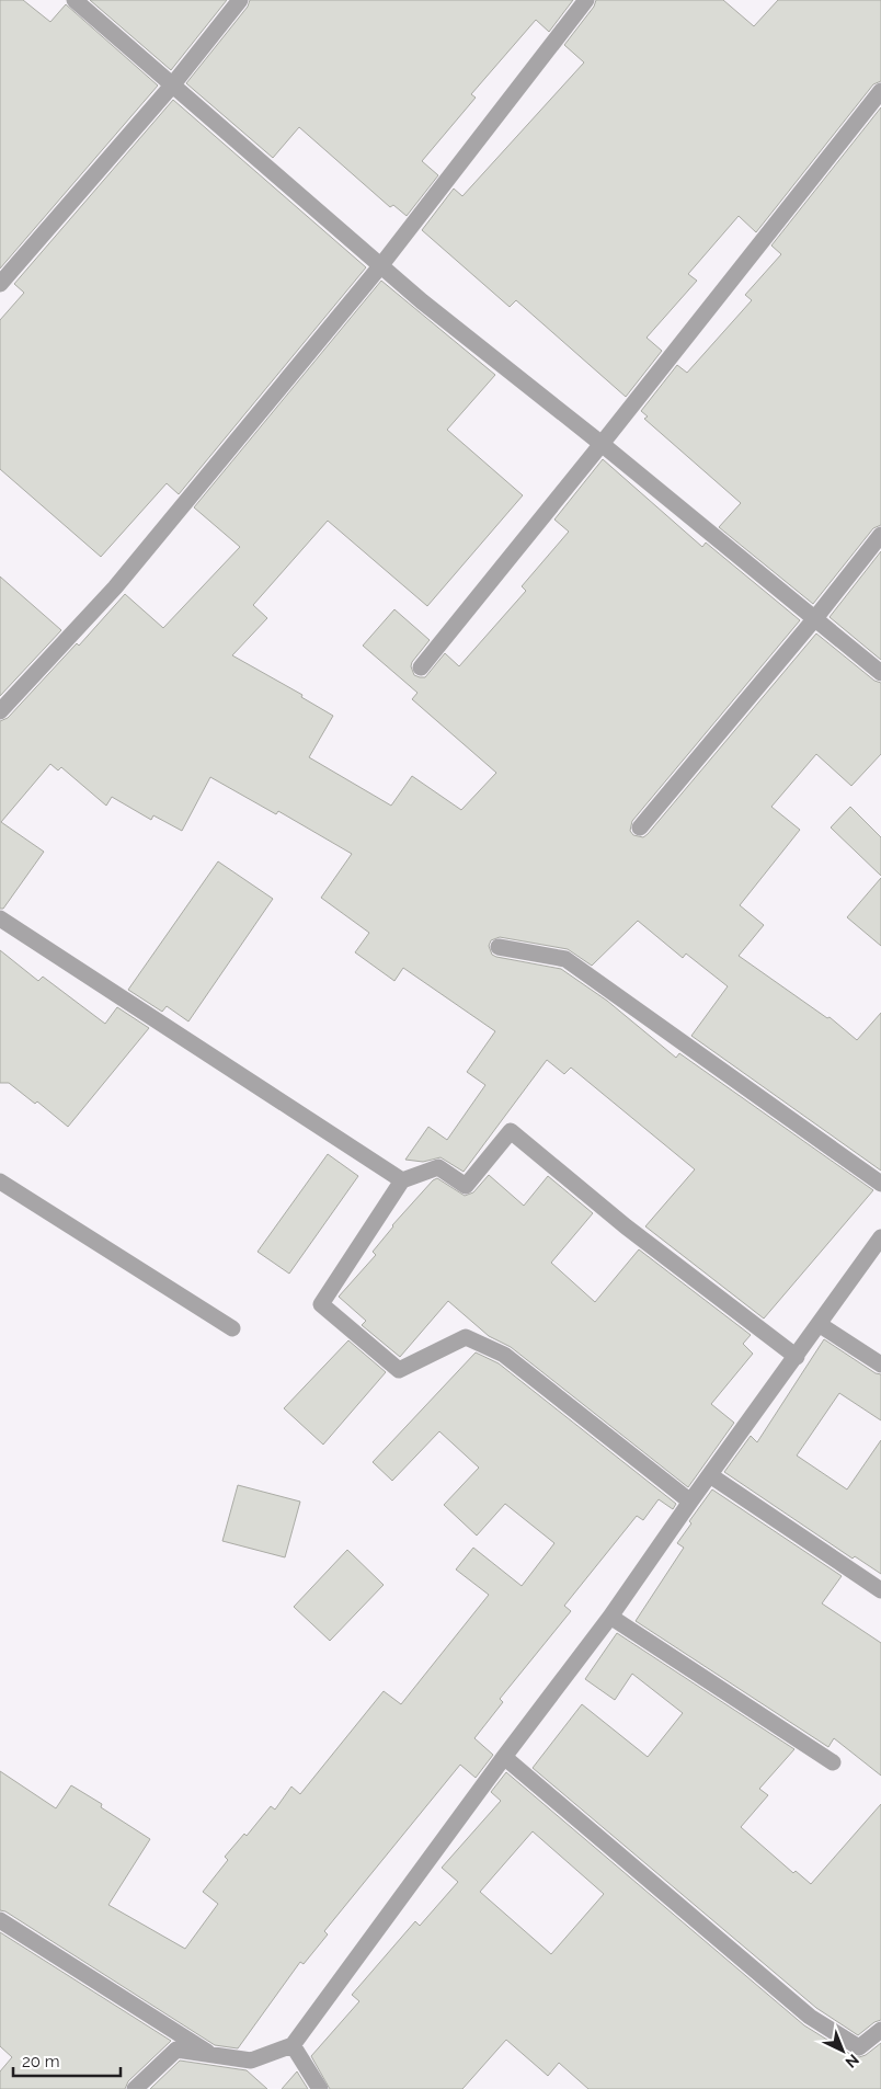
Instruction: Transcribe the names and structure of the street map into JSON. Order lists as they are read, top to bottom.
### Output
{
  "scale_bar": "20 m",
  "north": "bottom right"
}
